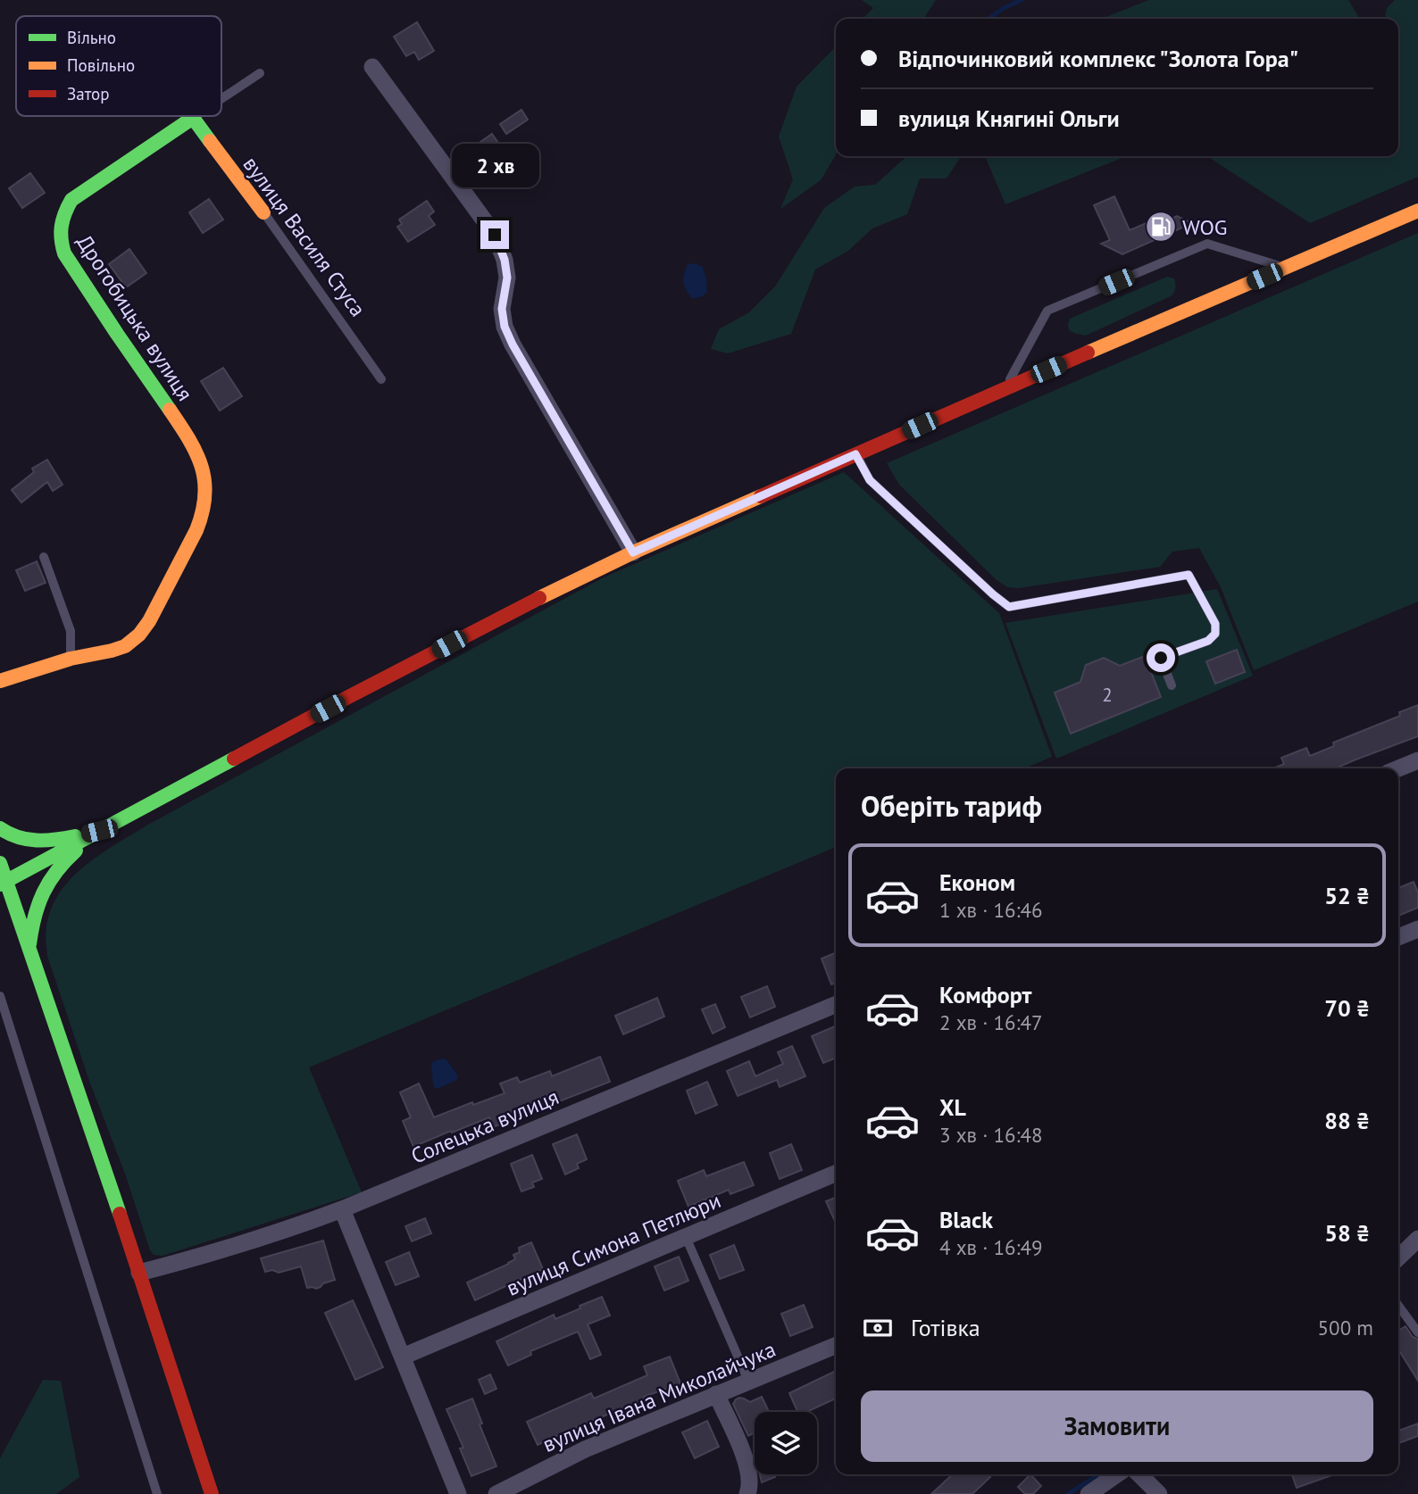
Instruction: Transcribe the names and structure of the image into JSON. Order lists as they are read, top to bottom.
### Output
{
  "streets": {
    "main road": ["вулиця Василя Стуса", "Дрогобицька вулиця"],
    "street": ["Солецька вулиця", "вулиця Симона Петлюри", "вулиця Івана Миколайчука"]
  },
  "crossings": [
    ["вулиця Василя Стуса", "Дрогобицька вулиця"]
  ],
  "places": {
    "fuel station": ["WOG"]
  },
  "house_numbers": ["2"],
  "legend": ["Вільно", "Повільно", "Затор"],
  "page": {
    "banner": ["Відпочинковий комплекс \"Золота Гора\"", "вулиця Княгині Ольги"],
    "bubble": "2 хв",
    "heading": "Оберіть тариф",
    "list": [
      {
        "name": "Економ",
        "note": "1 хв · 16:46",
        "value": "52 ₴"
      },
      {
        "name": "Комфорт",
        "note": "2 хв · 16:47",
        "value": "70 ₴"
      },
      {
        "name": "XL",
        "note": "3 хв · 16:48",
        "value": "88 ₴"
      },
      {
        "name": "Black",
        "note": "4 хв · 16:49",
        "value": "58 ₴"
      }
    ],
    "pay": ["Готівка", "500 m"],
    "buttons": "Замовити"
  }
}
